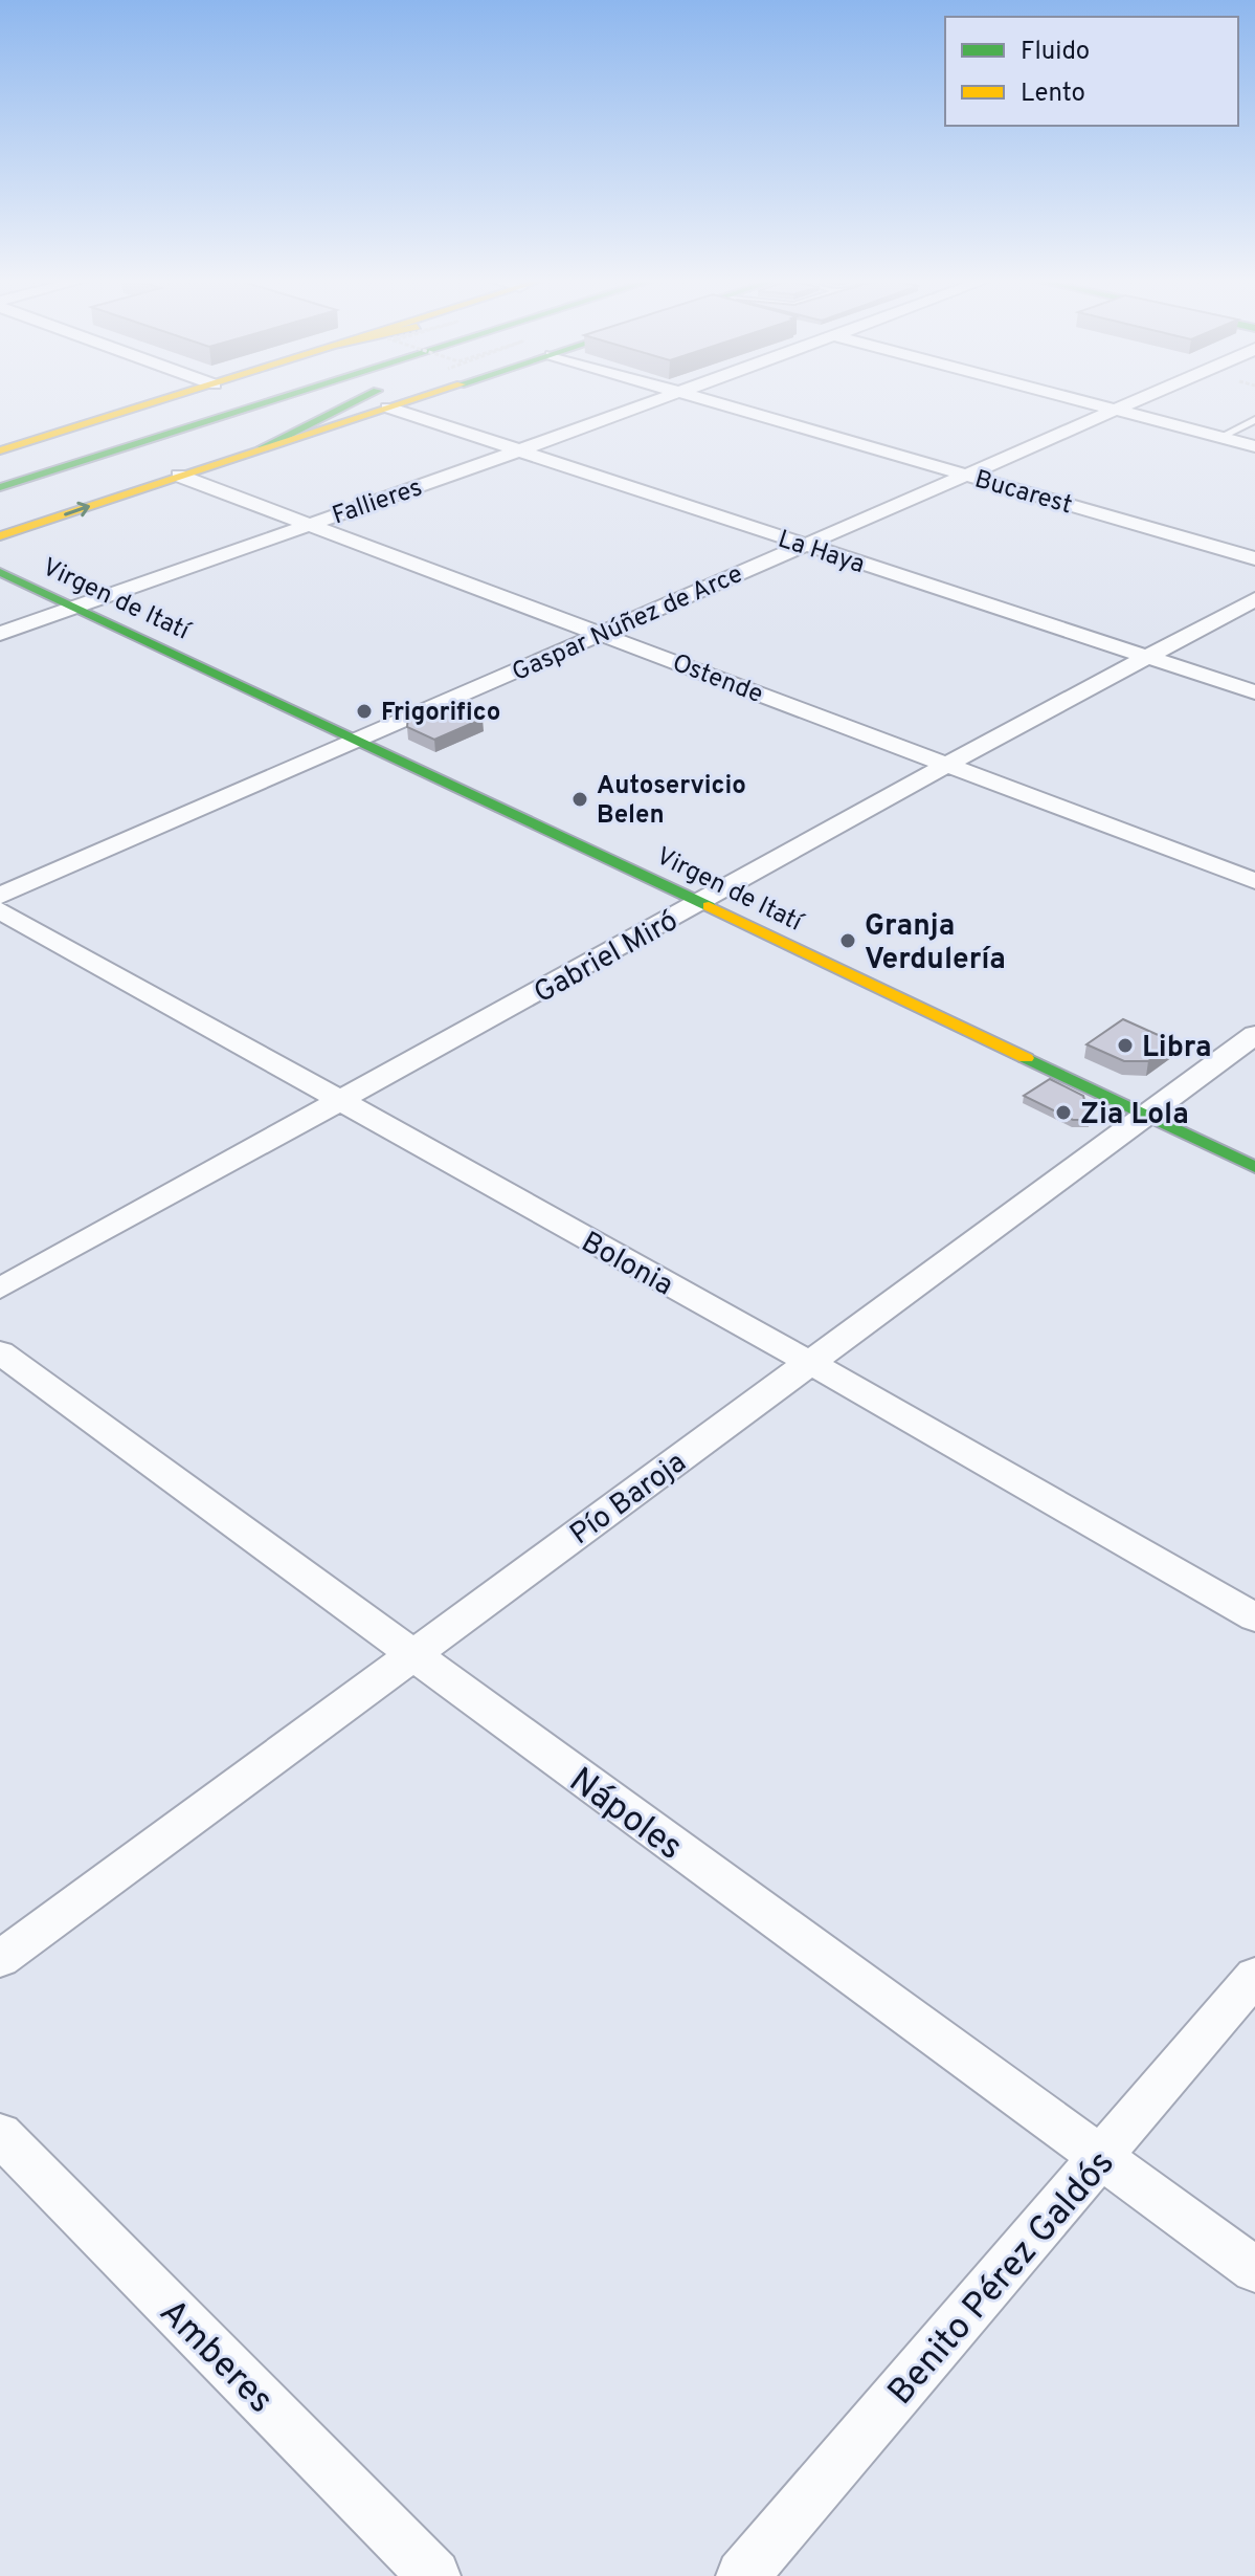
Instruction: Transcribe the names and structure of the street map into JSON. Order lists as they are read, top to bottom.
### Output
{
  "streets": {
    "main road": ["Virgen de Itatí"],
    "street": [
      "Bucarest",
      "Fallieres",
      "La Haya",
      "Gaspar Núñez de Arce",
      "Ostende",
      "Gabriel Miró",
      "Bolonia",
      "Pío Baroja",
      "Nápoles",
      "Benito Pérez Galdós",
      "Amberes"
    ]
  },
  "crossings": [
    ["Bucarest", "Gaspar Núñez de Arce"],
    ["Fallieres", "La Haya"],
    ["Fallieres", "Virgen de Itatí"],
    ["Fallieres", "Ostende"],
    ["La Haya", "Gaspar Núñez de Arce"],
    ["La Haya", "Gabriel Miró"],
    ["Virgen de Itatí", "Gaspar Núñez de Arce"],
    ["Virgen de Itatí", "Gabriel Miró"],
    ["Virgen de Itatí", "Pío Baroja"],
    ["Gaspar Núñez de Arce", "Ostende"],
    ["Ostende", "Gabriel Miró"],
    ["Gabriel Miró", "Bolonia"],
    ["Bolonia", "Pío Baroja"],
    ["Pío Baroja", "Nápoles"],
    ["Nápoles", "Benito Pérez Galdós"]
  ],
  "places": [
    "Frigorifico",
    "Autoservicio Belen",
    "Granja Verdulería",
    "Libra",
    "Zia Lola"
  ],
  "legend": ["Fluido", "Lento"]
}
